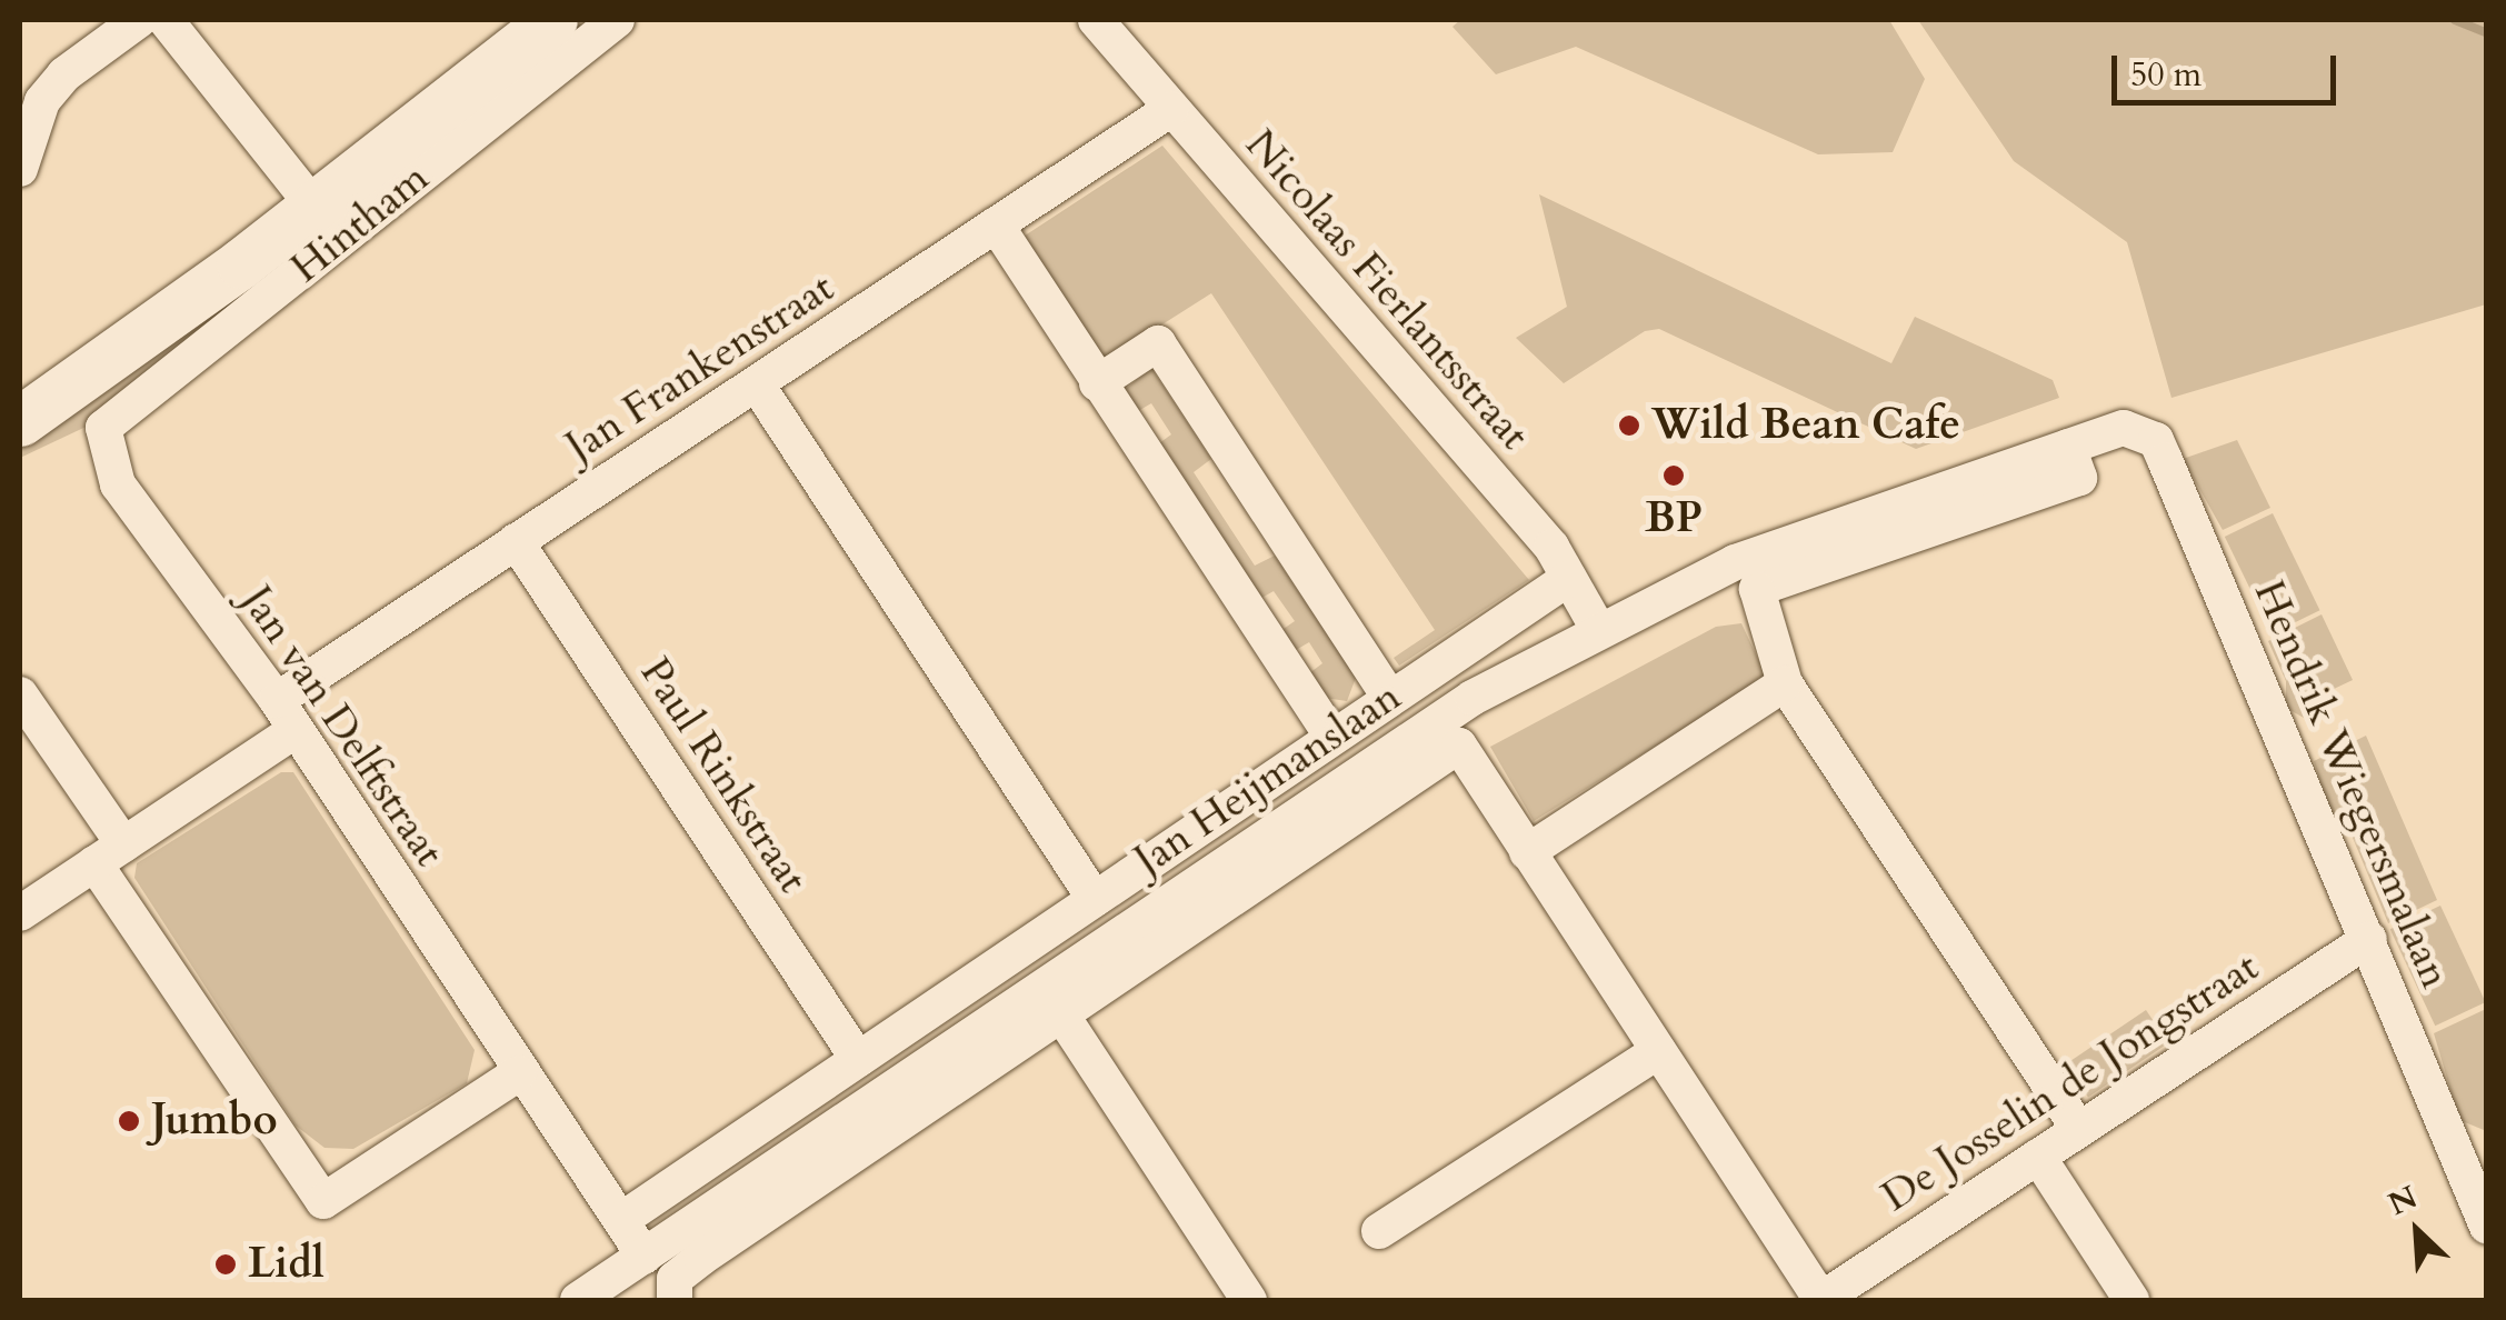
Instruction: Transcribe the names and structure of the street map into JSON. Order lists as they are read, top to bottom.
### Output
{
  "streets": {
    "street": [
      "Hintham",
      "Nicolaas Fierlantsstraat",
      "Jan Frankenstraat",
      "Jan van Delftstraat",
      "Paul Rinkstraat",
      "Jan Heijmanslaan",
      "Hendrik Wiegersmalaan",
      "De Josselin de Jongstraat"
    ]
  },
  "crossings": [
    ["Hintham", "Jan van Delftstraat"],
    ["Nicolaas Fierlantsstraat", "Jan Frankenstraat"],
    ["Nicolaas Fierlantsstraat", "Jan Heijmanslaan"],
    ["Jan Frankenstraat", "Jan van Delftstraat"],
    ["Jan Frankenstraat", "Paul Rinkstraat"],
    ["Jan van Delftstraat", "Jan Heijmanslaan"],
    ["Paul Rinkstraat", "Jan Heijmanslaan"],
    ["Jan Heijmanslaan", "Hendrik Wiegersmalaan"],
    ["Hendrik Wiegersmalaan", "De Josselin de Jongstraat"]
  ],
  "places": [
    "Wild Bean Cafe",
    "BP",
    "Jumbo",
    "Lidl"
  ],
  "scale_bar": "50 m",
  "north": "top left"
}
